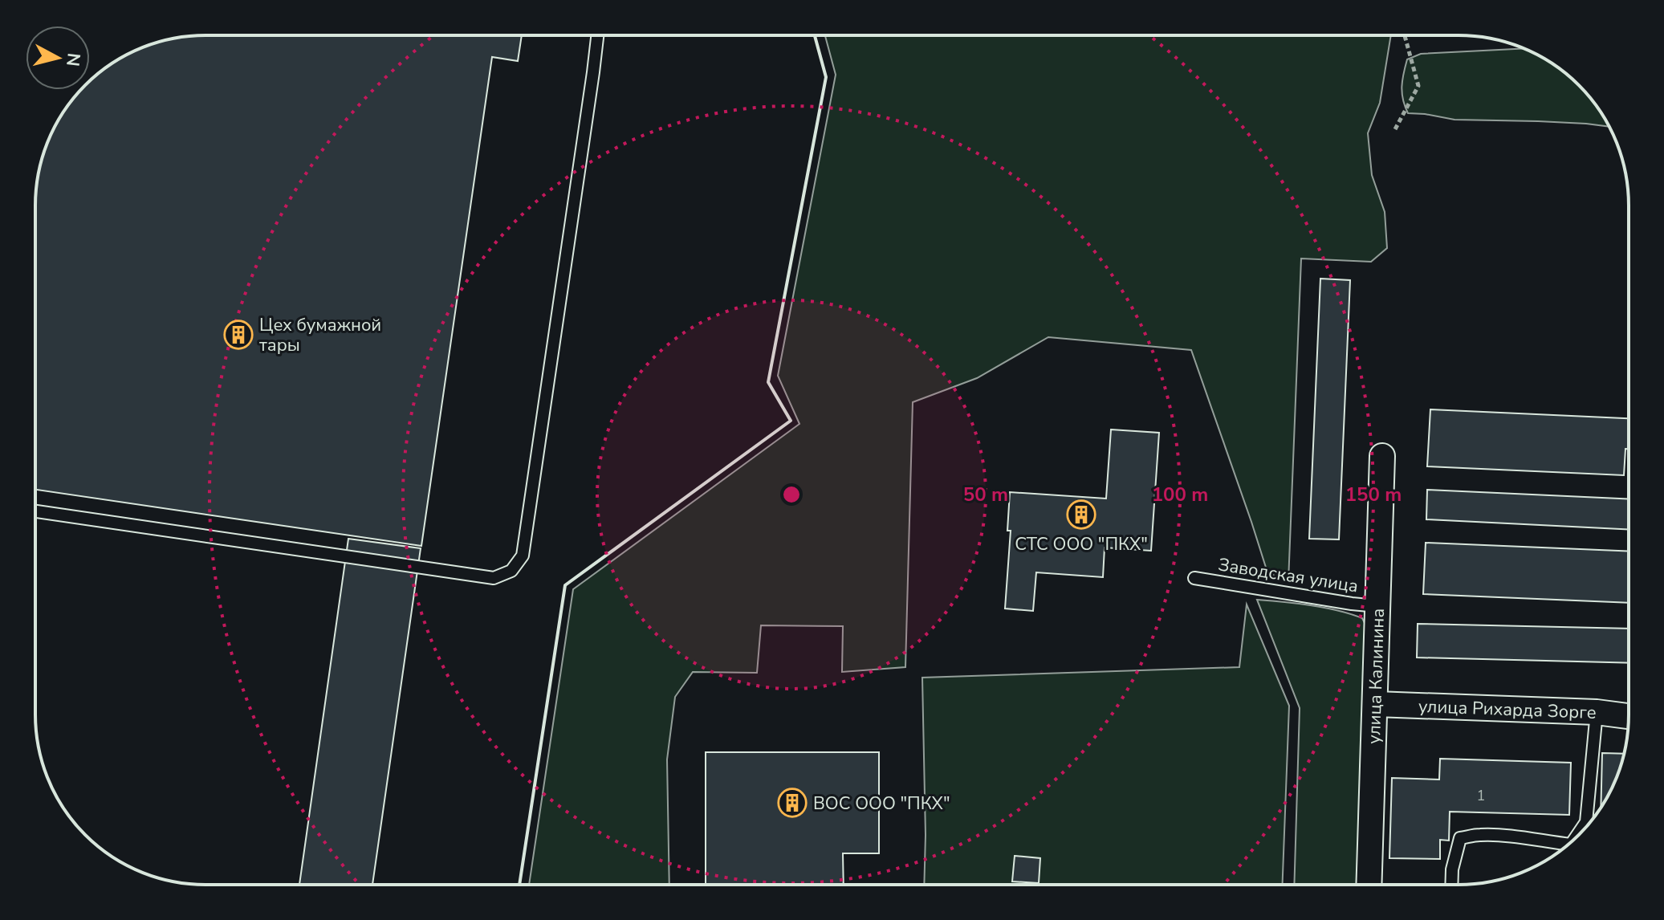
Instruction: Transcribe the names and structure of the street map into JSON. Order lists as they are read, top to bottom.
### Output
{
  "streets": {
    "street": ["улица Калинина", "улица Рихарда Зорге"],
    "lane": ["Заводская улица"]
  },
  "crossings": [
    ["Заводская улица", "улица Калинина"],
    ["улица Калинина", "улица Рихарда Зорге"]
  ],
  "places": {
    "building": ["Цех бумажной тары", "СТС ООО \"ПКХ\"", "ВОС ООО \"ПКХ\""]
  },
  "house_numbers": ["1"],
  "north": "right",
  "rings": ["50 m", "100 m", "150 m"]
}
